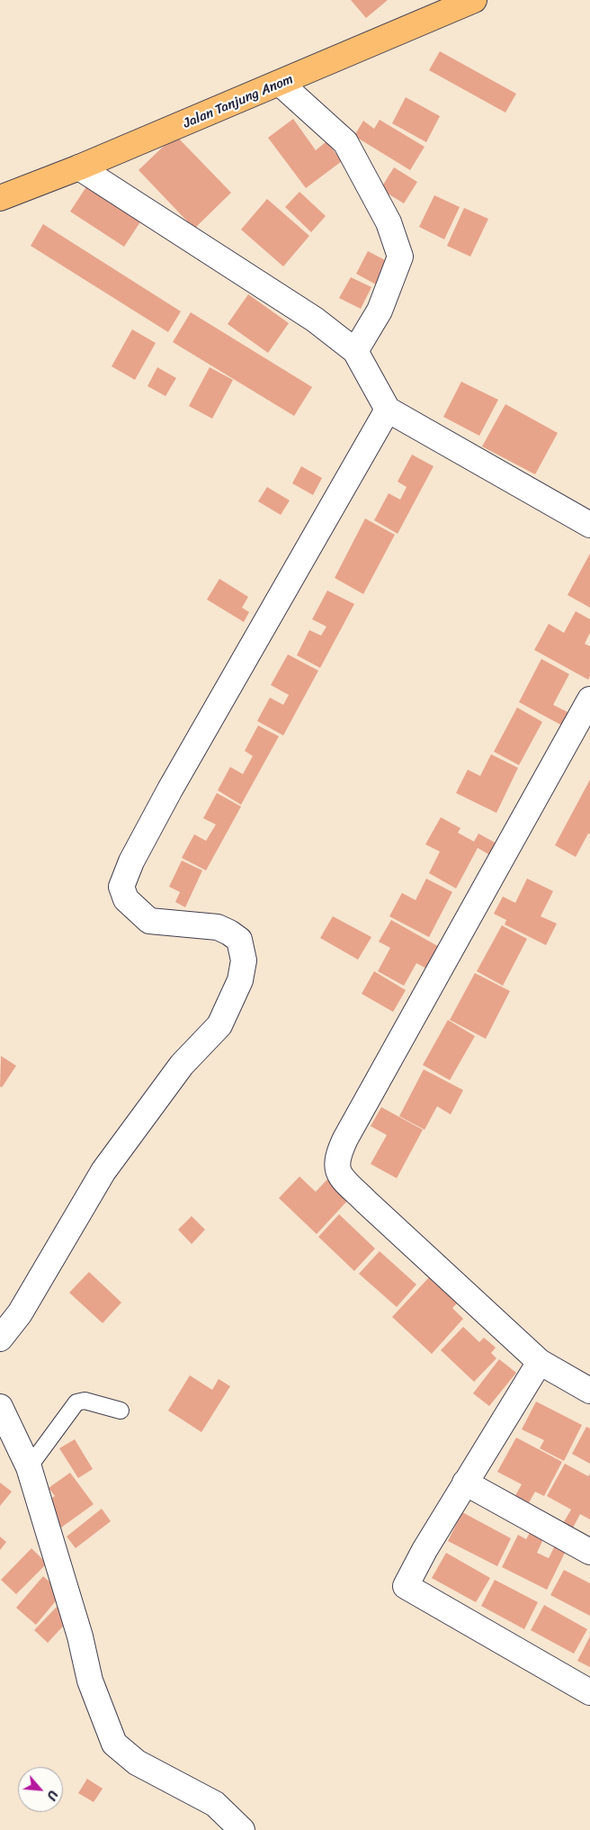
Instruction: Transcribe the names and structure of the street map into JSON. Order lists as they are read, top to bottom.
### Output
{
  "streets": {
    "main road": ["Jalan Tanjung Anom"]
  },
  "north": "bottom right"
}
